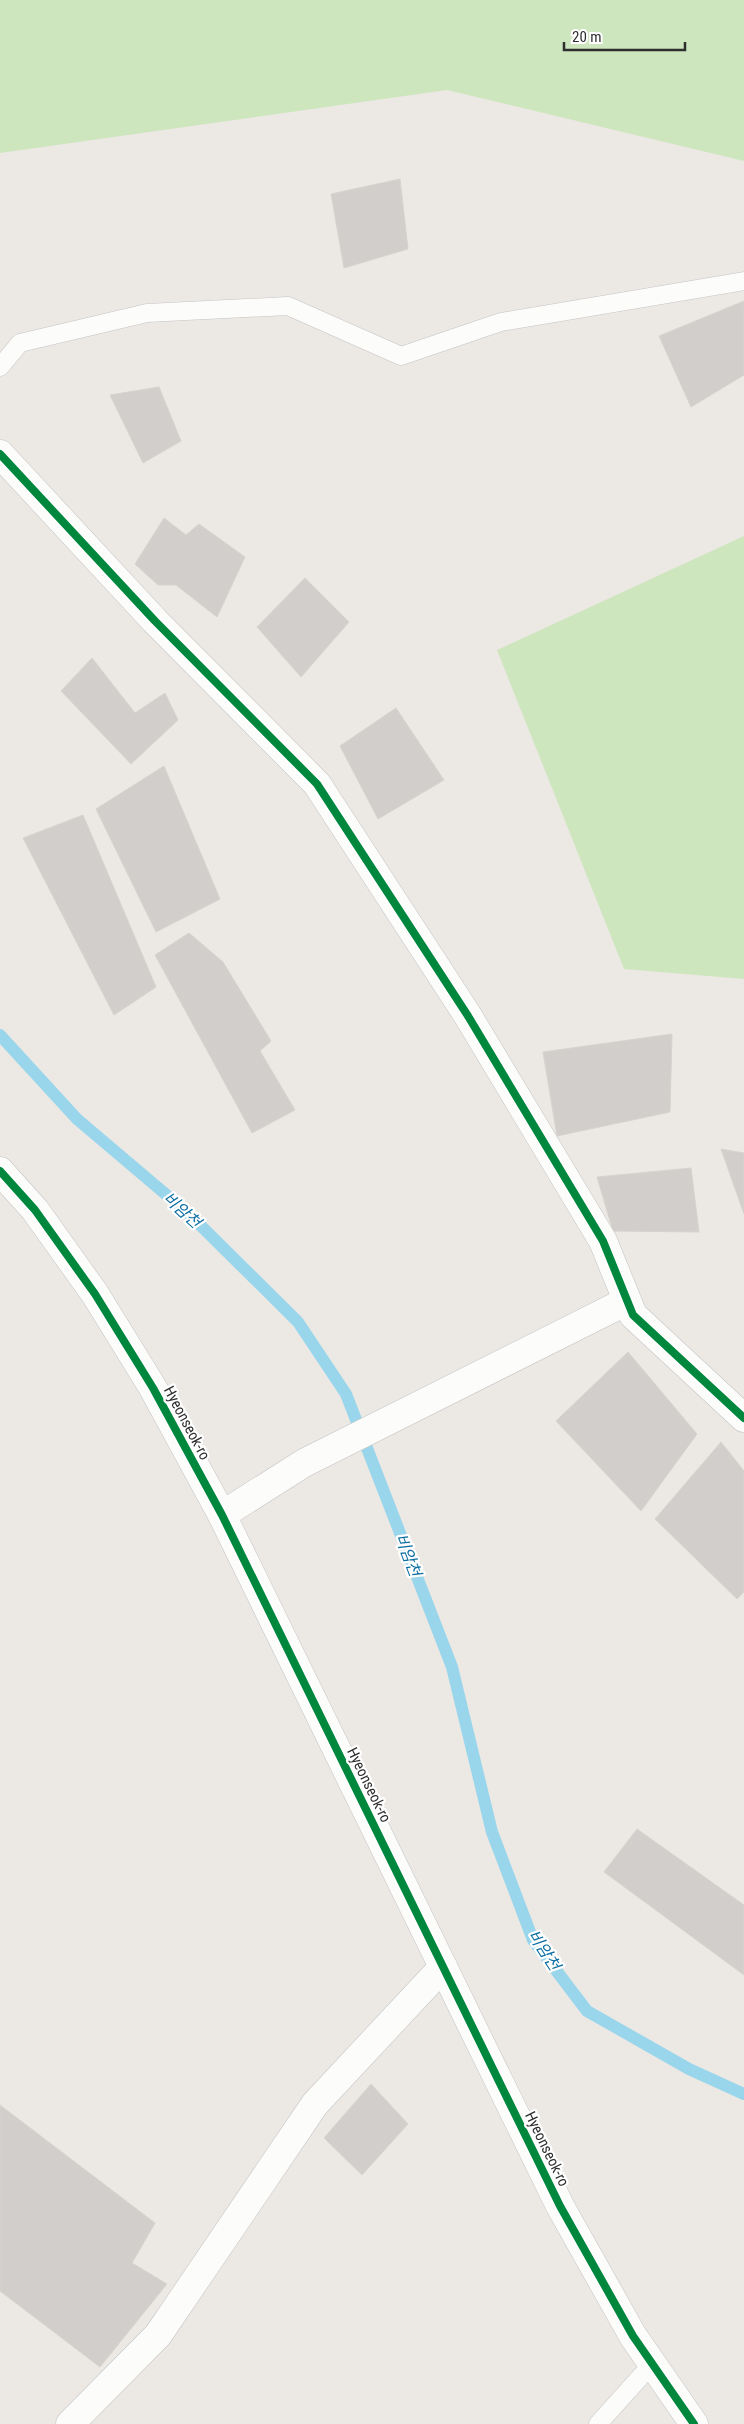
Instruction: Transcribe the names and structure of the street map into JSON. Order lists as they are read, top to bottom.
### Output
{
  "streets": {
    "street": ["Hyeonseok-ro"]
  },
  "water": ["비암천"],
  "scale_bar": "20 m"
}
